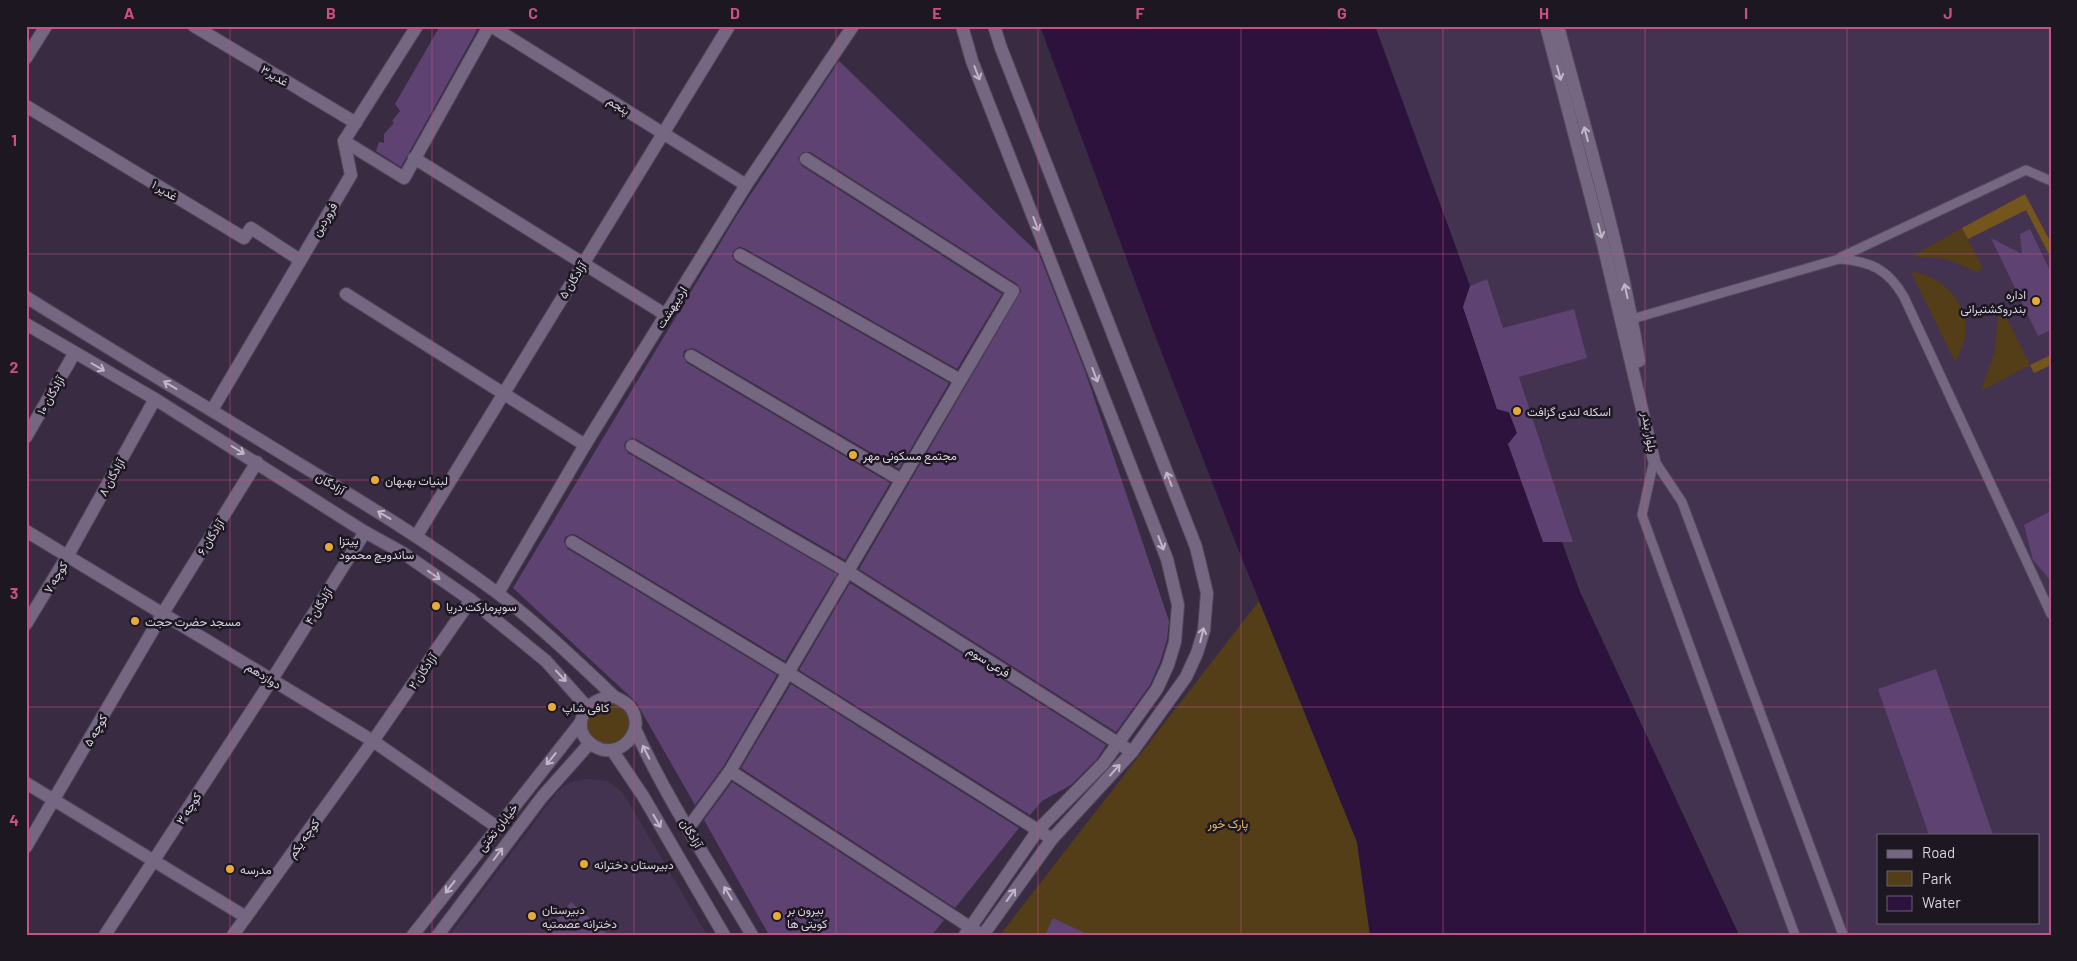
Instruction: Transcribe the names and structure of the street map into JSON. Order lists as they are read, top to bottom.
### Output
{
  "streets": {
    "street": [
      "غدیر۳",
      "پنجم",
      "غدیر ۱",
      "فروردین",
      "آزادگان ۵",
      "اردیبهشت",
      "آزادگان ۱۰",
      "بلوار بندر",
      "آزادگان ۸",
      "آزادگان",
      "آزادگان ۶",
      "کوچه ۷",
      "آزادگان ۴",
      "فرعی سوم",
      "آزادگان ۲",
      "دوازدهم",
      "کوچه ۵",
      "کوچه ۳",
      "خیابان تختی",
      "کوچه یکم"
    ]
  },
  "crossings": [
    ["پنجم", "آزادگان ۵"],
    ["پنجم", "اردیبهشت"],
    ["غدیر ۱", "فروردین"],
    ["فروردین", "آزادگان"],
    ["آزادگان ۵", "آزادگان"],
    ["اردیبهشت", "آزادگان"],
    ["آزادگان ۱۰", "آزادگان"],
    ["آزادگان ۸", "آزادگان"],
    ["آزادگان ۸", "کوچه ۷"],
    ["آزادگان ۸", "دوازدهم"],
    ["آزادگان", "آزادگان ۶"],
    ["آزادگان", "آزادگان ۴"],
    ["آزادگان", "آزادگان ۲"],
    ["آزادگان", "خیابان تختی"],
    ["آزادگان ۶", "دوازدهم"],
    ["آزادگان ۶", "کوچه ۵"],
    ["کوچه ۷", "دوازدهم"],
    ["آزادگان ۴", "دوازدهم"],
    ["آزادگان ۴", "کوچه ۳"],
    ["آزادگان ۲", "دوازدهم"],
    ["آزادگان ۲", "کوچه یکم"],
    ["دوازدهم", "کوچه ۵"],
    ["دوازدهم", "کوچه ۳"],
    ["دوازدهم", "خیابان تختی"],
    ["دوازدهم", "کوچه یکم"]
  ],
  "parks": ["پارک خور"],
  "places": [
    "اداره بندروکشتیرانی",
    "اسکله لندی گزافت",
    "مجتمع مسکونی مهر",
    "لبنیات بهبهان",
    "پیتزا ساندویچ محمود",
    "سوپرمارکت دریا",
    "مسجد حضرت حجت",
    "کافی شاپ",
    "دبیرستان دخترانه",
    "مدرسه",
    "دبیرستان دخترانه عصمتیه",
    "بیرون بر کویتی ها"
  ],
  "legend": ["Road", "Park", "Water"],
  "grid": {
    "columns": [
      "A",
      "B",
      "C",
      "D",
      "E",
      "F",
      "G",
      "H",
      "I",
      "J"
    ],
    "rows": [
      "1",
      "2",
      "3",
      "4"
    ]
  }
}
